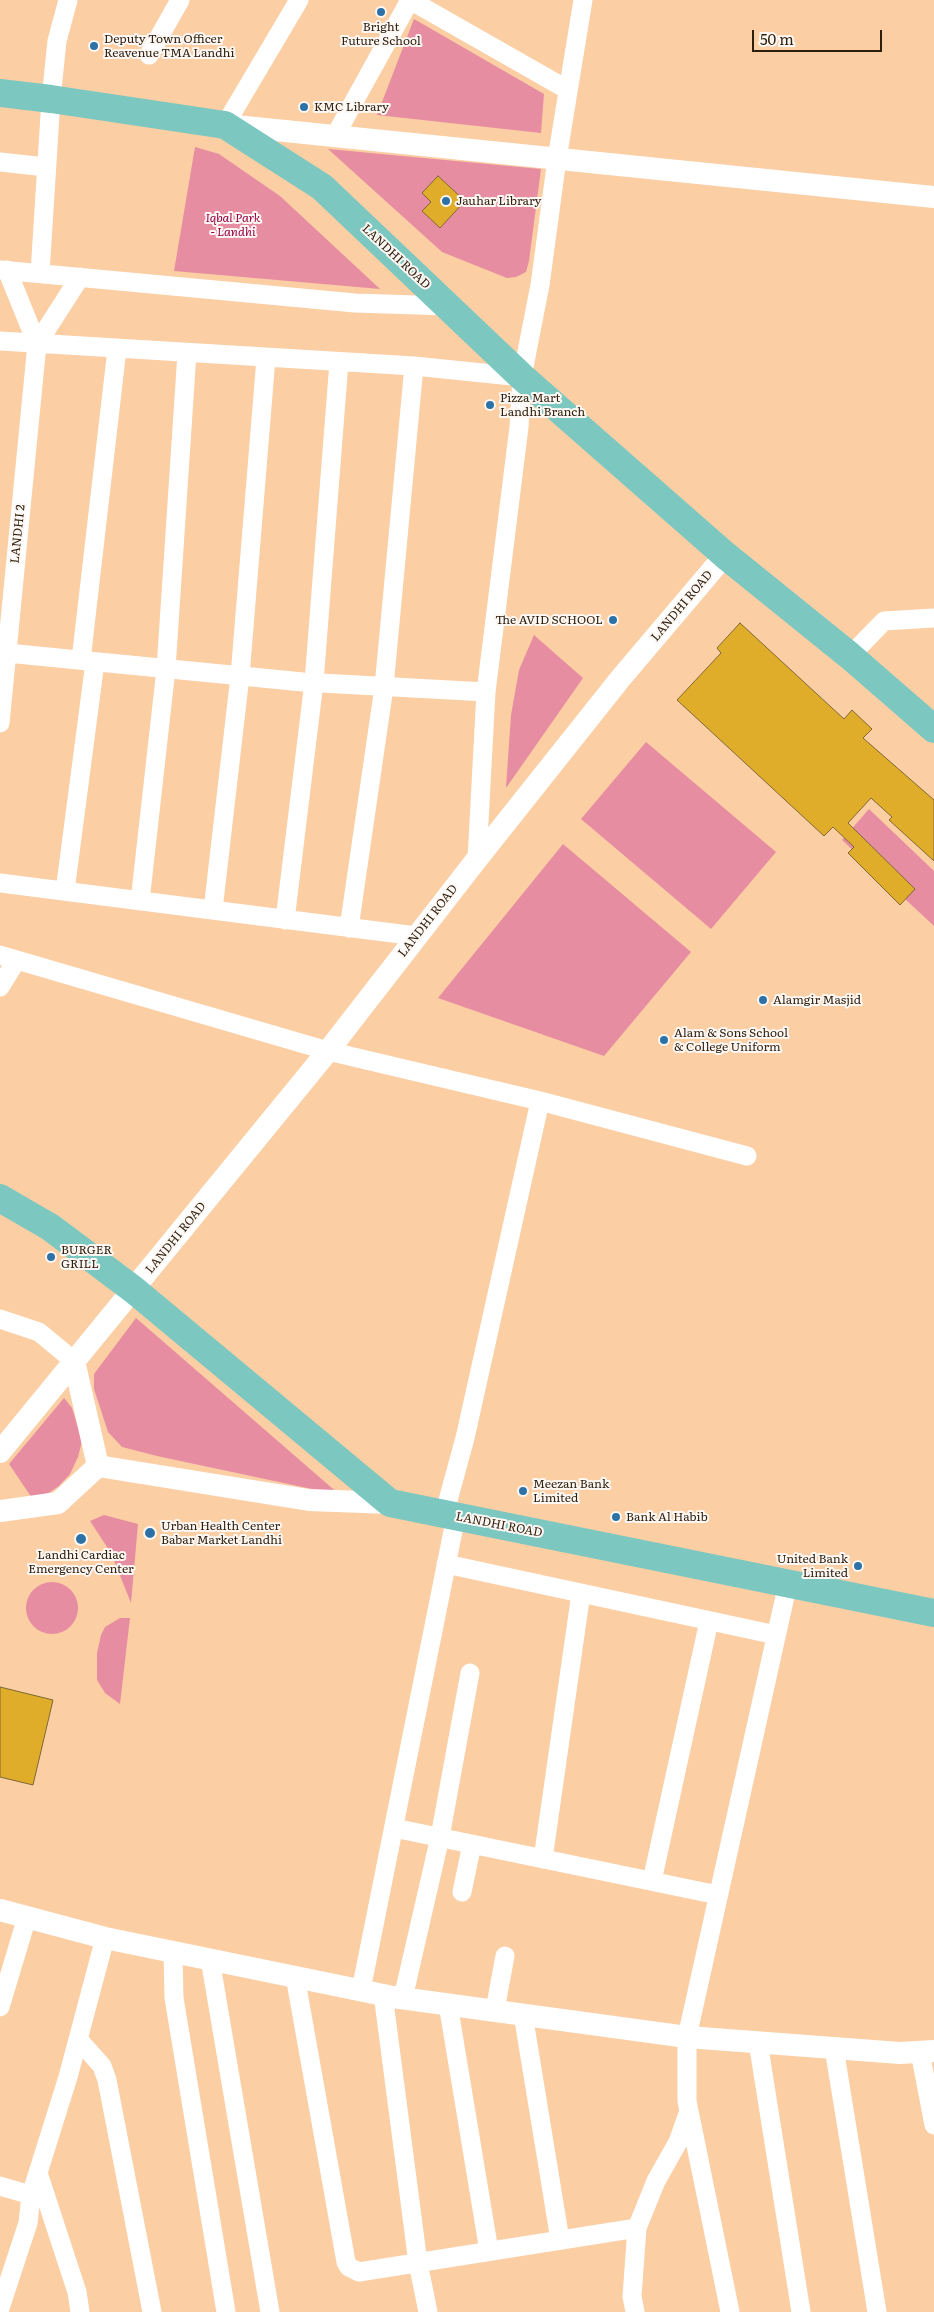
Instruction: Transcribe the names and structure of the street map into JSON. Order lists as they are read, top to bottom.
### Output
{
  "streets": {
    "main road": ["LANDHI ROAD"],
    "street": ["LANDHI 2"]
  },
  "parks": ["Iqbal Park - Landhi"],
  "places": [
    "Bright Future School",
    "Deputy Town Officer Reavenue TMA Landhi",
    "KMC Library",
    "Jauhar Library",
    "Pizza Mart Landhi Branch",
    "The AVID SCHOOL",
    "Alamgir Masjid",
    "Alam & Sons School & College Uniform",
    "BURGER GRILL",
    "Meezan Bank Limited",
    "Bank Al Habib",
    "Urban Health Center Babar Market Landhi",
    "Landhi Cardiac Emergency Center",
    "United Bank Limited"
  ],
  "scale_bar": "50 m"
}
